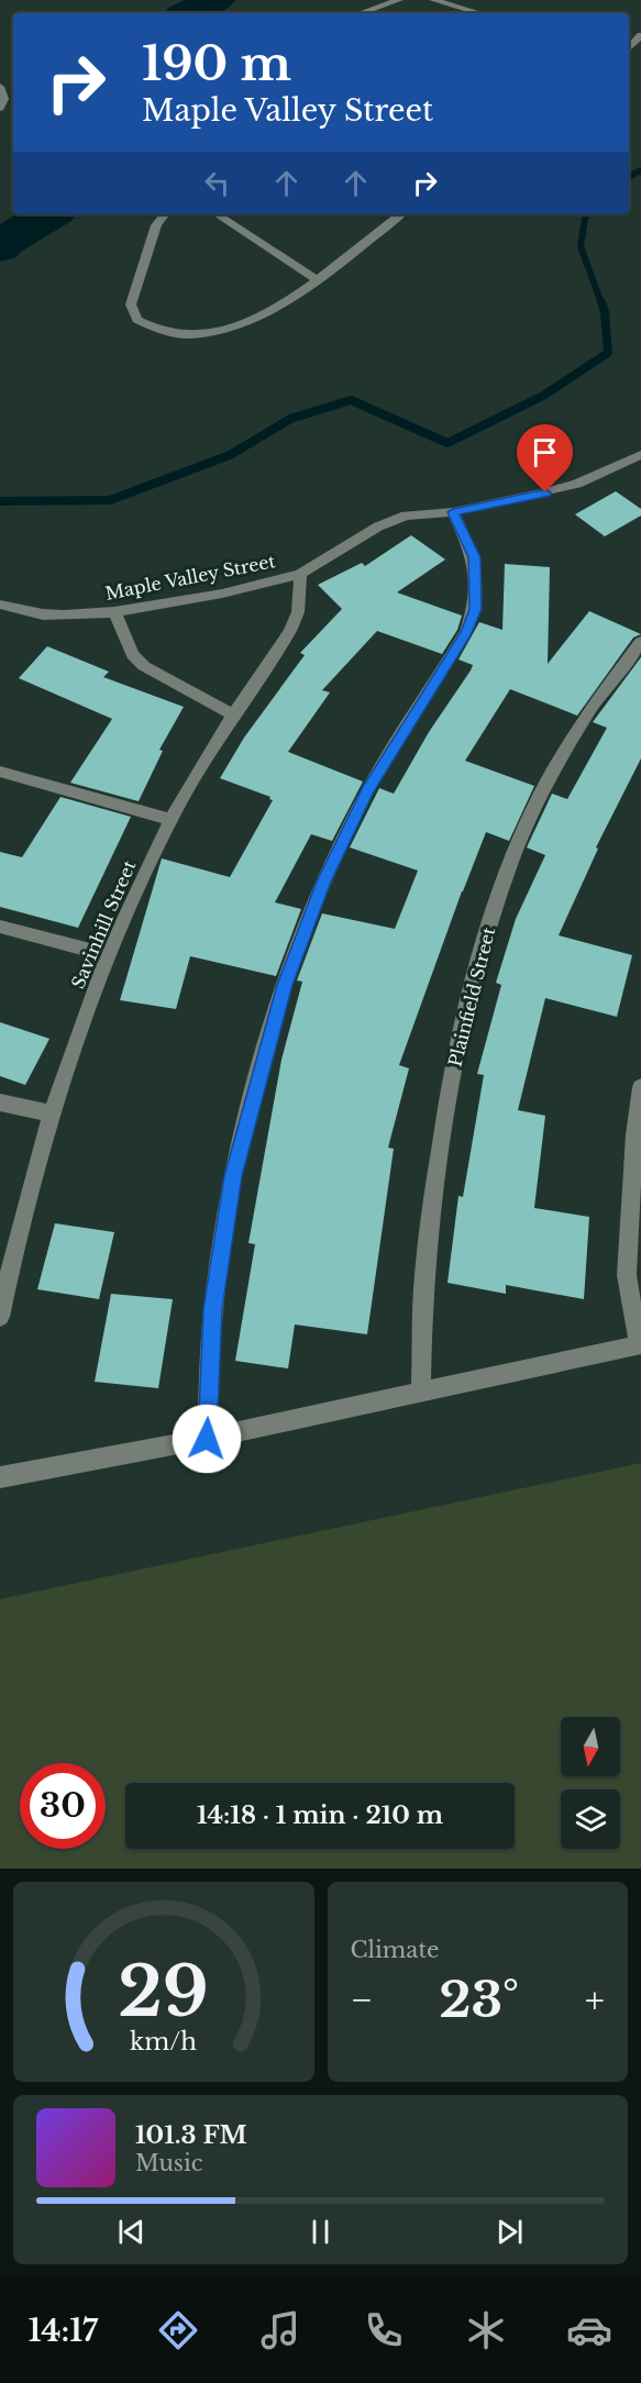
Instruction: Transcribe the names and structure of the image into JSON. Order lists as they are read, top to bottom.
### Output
{
  "streets": {
    "street": ["Maple Valley Street", "Savinhill Street", "Plainfield Street"]
  },
  "crossings": [
    ["Maple Valley Street", "Savinhill Street"]
  ],
  "north": "bottom",
  "page": {
    "turn": ["190 m", "Maple Valley Street"],
    "limit": "30",
    "trip": "14:18 · 1 min · 210 m",
    "tile": "Climate",
    "heat": ["−", "23°", "+"],
    "song": ["101.3 FM", "Music"],
    "tabs": "14:17",
    "gauge": ["29", "km/h"]
  }
}
